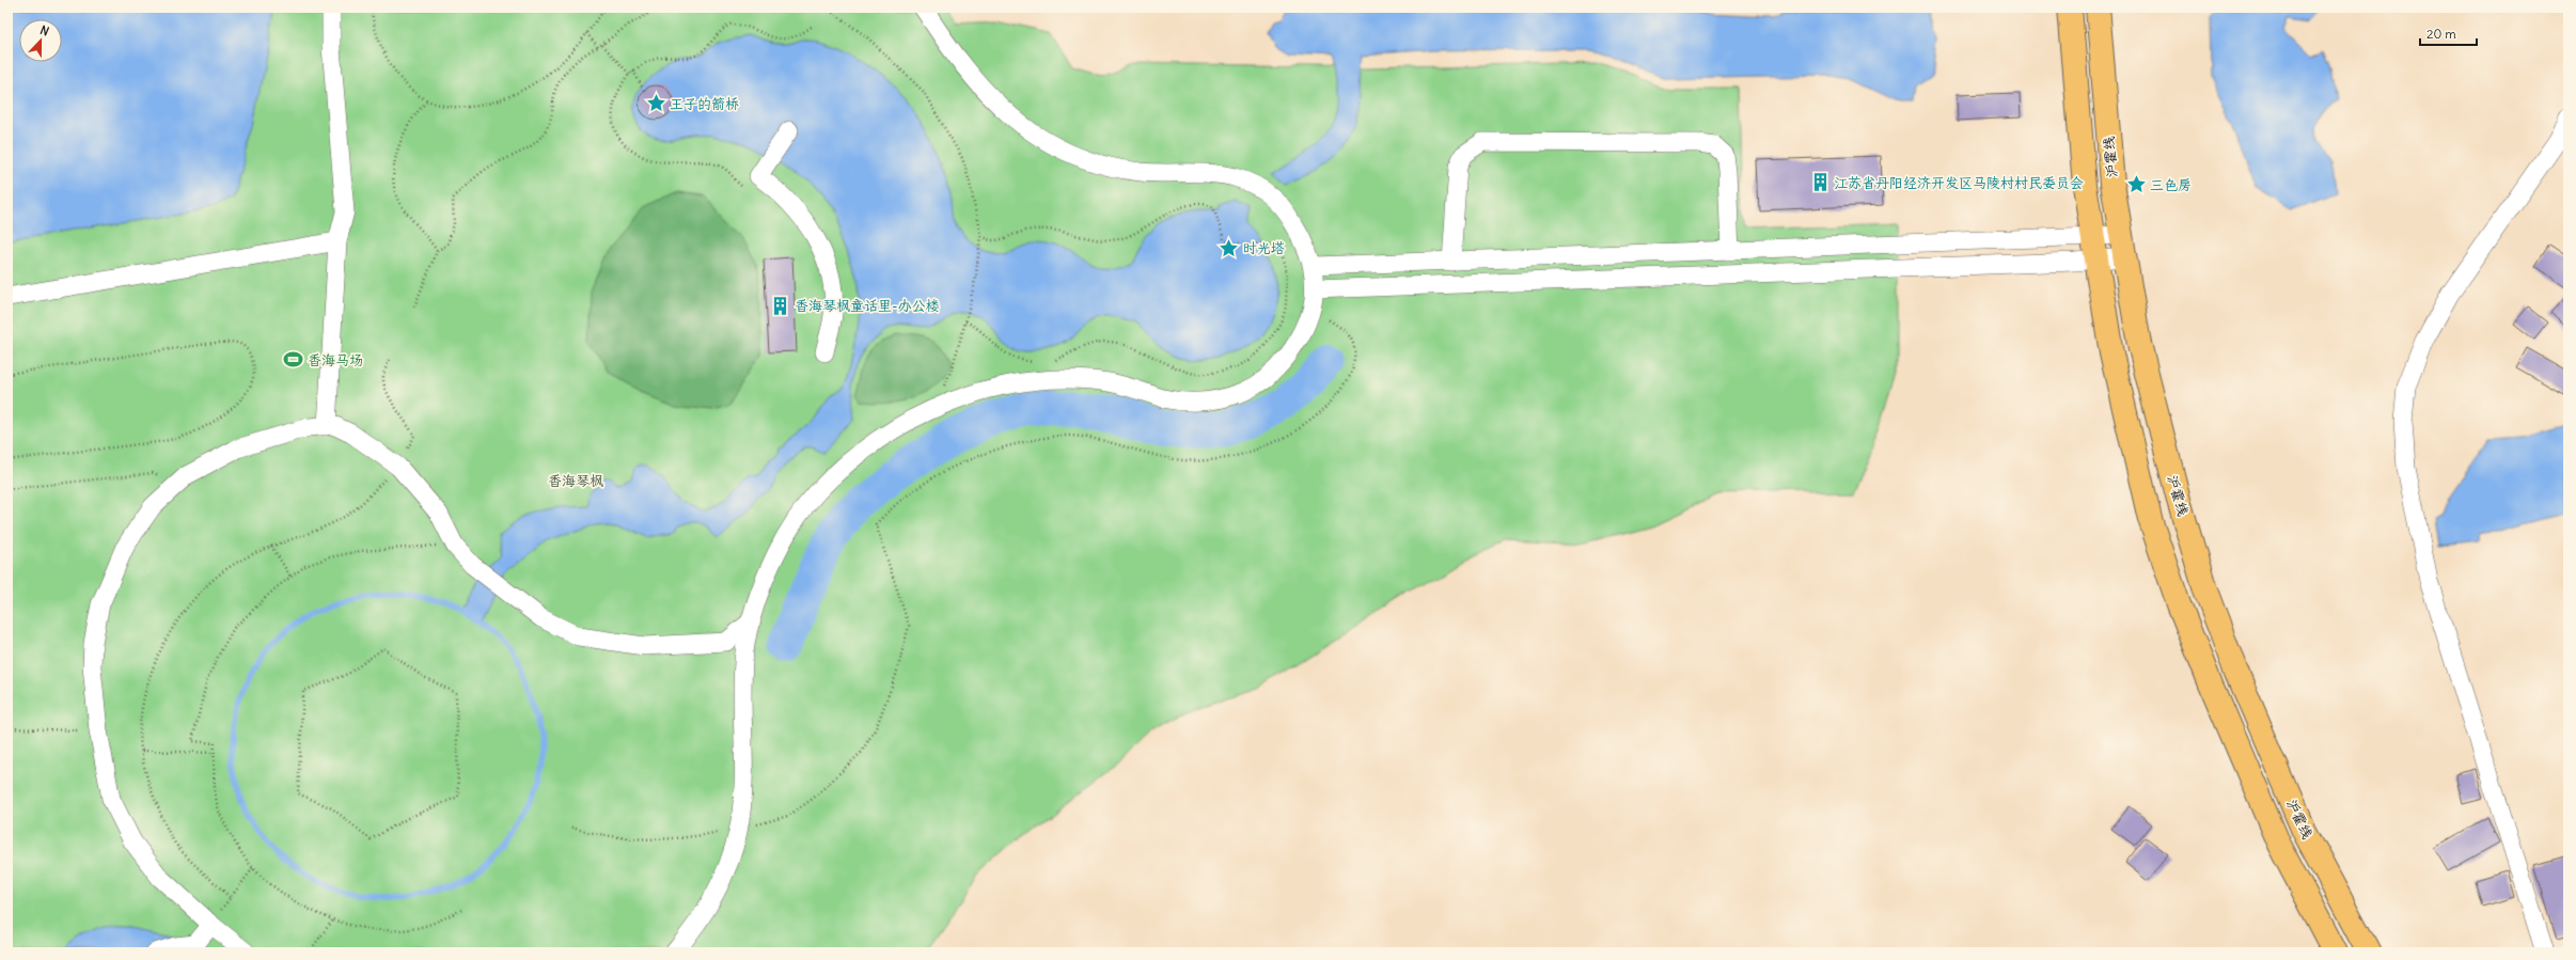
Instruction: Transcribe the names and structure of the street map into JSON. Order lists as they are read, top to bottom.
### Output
{
  "streets": {
    "highway": ["沪霍线"]
  },
  "parks": ["香海琴枫"],
  "places": {
    "place": ["王子的箭桥", "三色房", "时光塔"],
    "building": ["江苏省丹阳经济开发区马陵村村民委员会", "香海琴枫童话里-办公楼"],
    "sports": ["香海马场"]
  },
  "scale_bar": "20 m",
  "north": "top"
}
